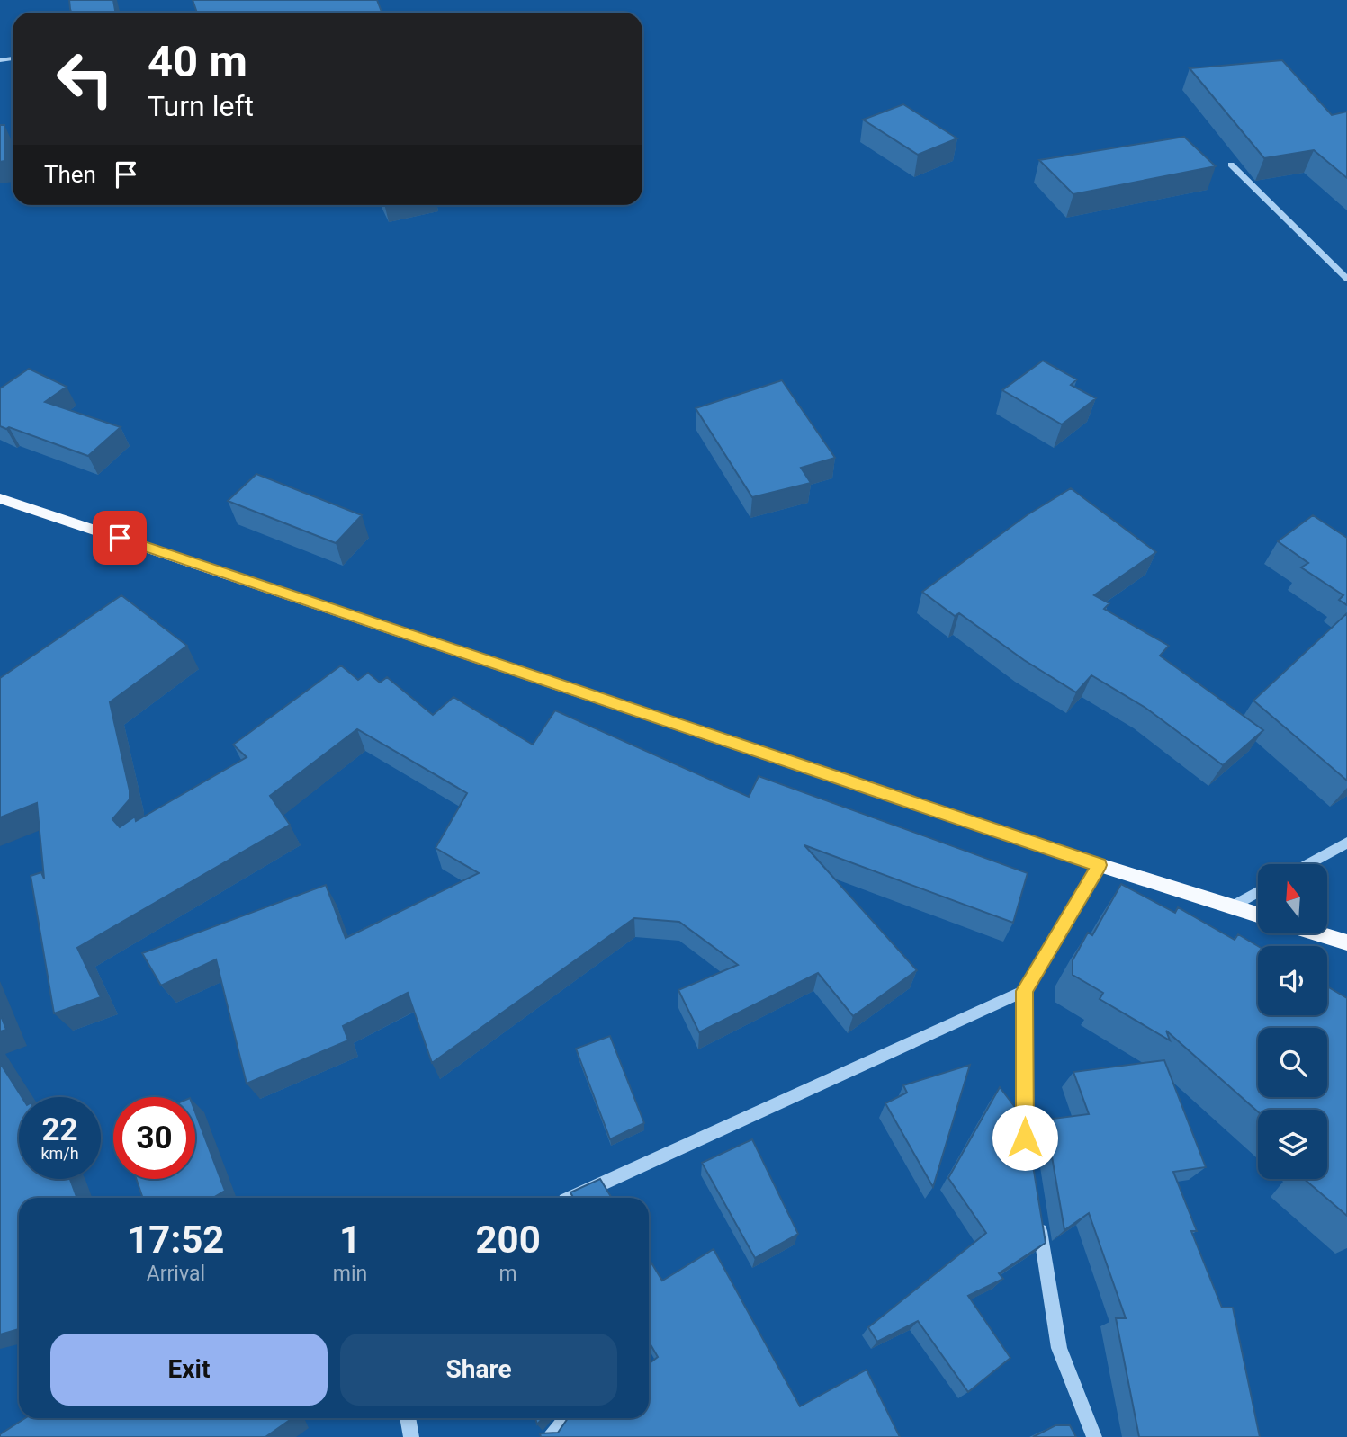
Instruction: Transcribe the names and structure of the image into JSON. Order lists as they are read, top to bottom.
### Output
{
  "north": "top",
  "page": {
    "turn": ["40 m", "Turn left"],
    "then": "Then",
    "speed": "22 km/h",
    "limit": "30",
    "eta": [
      "17:52",
      "Arrival",
      "1",
      "min",
      "200",
      "m"
    ],
    "buttons": ["Exit", "Share"]
  }
}
